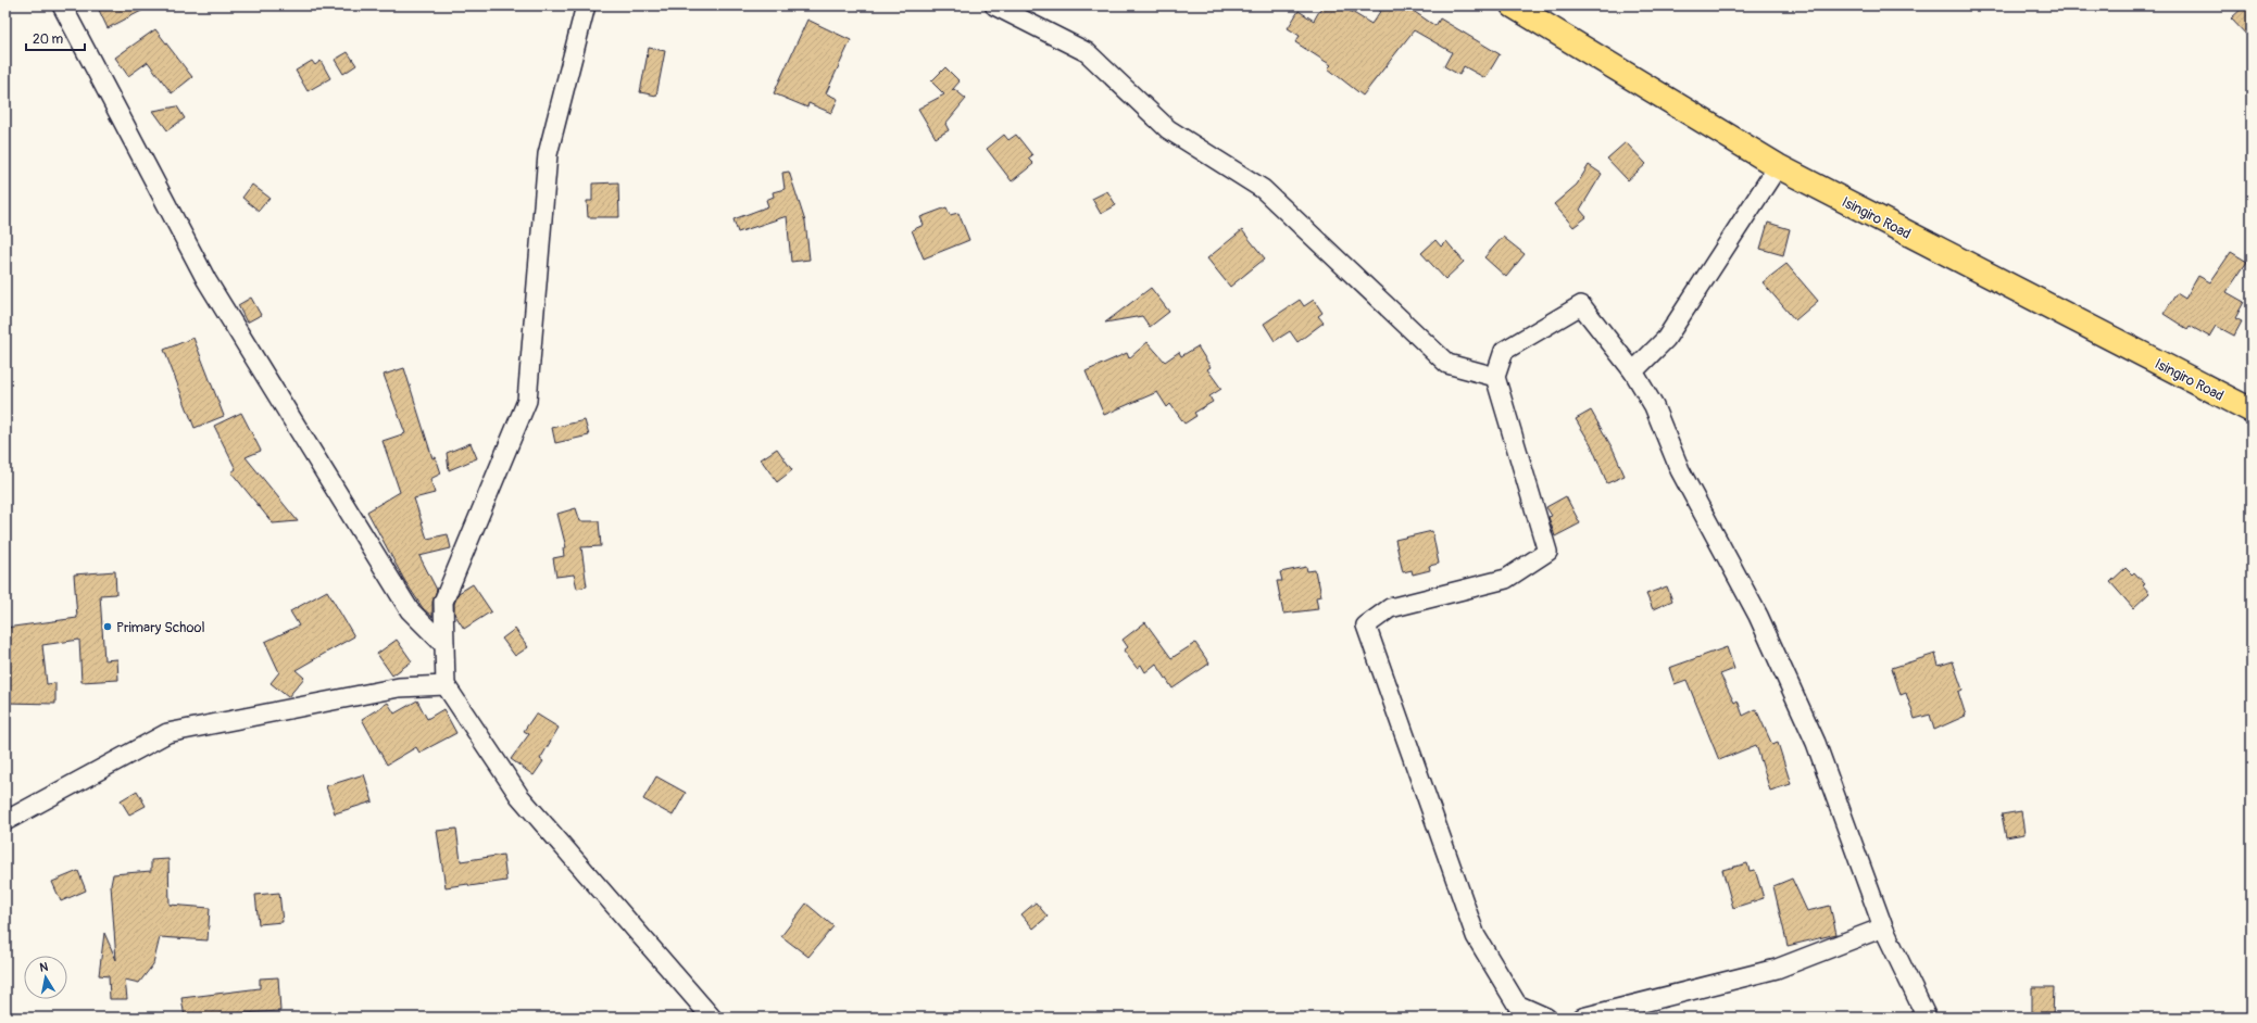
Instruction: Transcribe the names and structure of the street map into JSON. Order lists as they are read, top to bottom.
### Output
{
  "streets": {
    "main road": ["Isingiro Road"]
  },
  "places": ["Primary School"],
  "scale_bar": "20 m",
  "north": "top"
}
